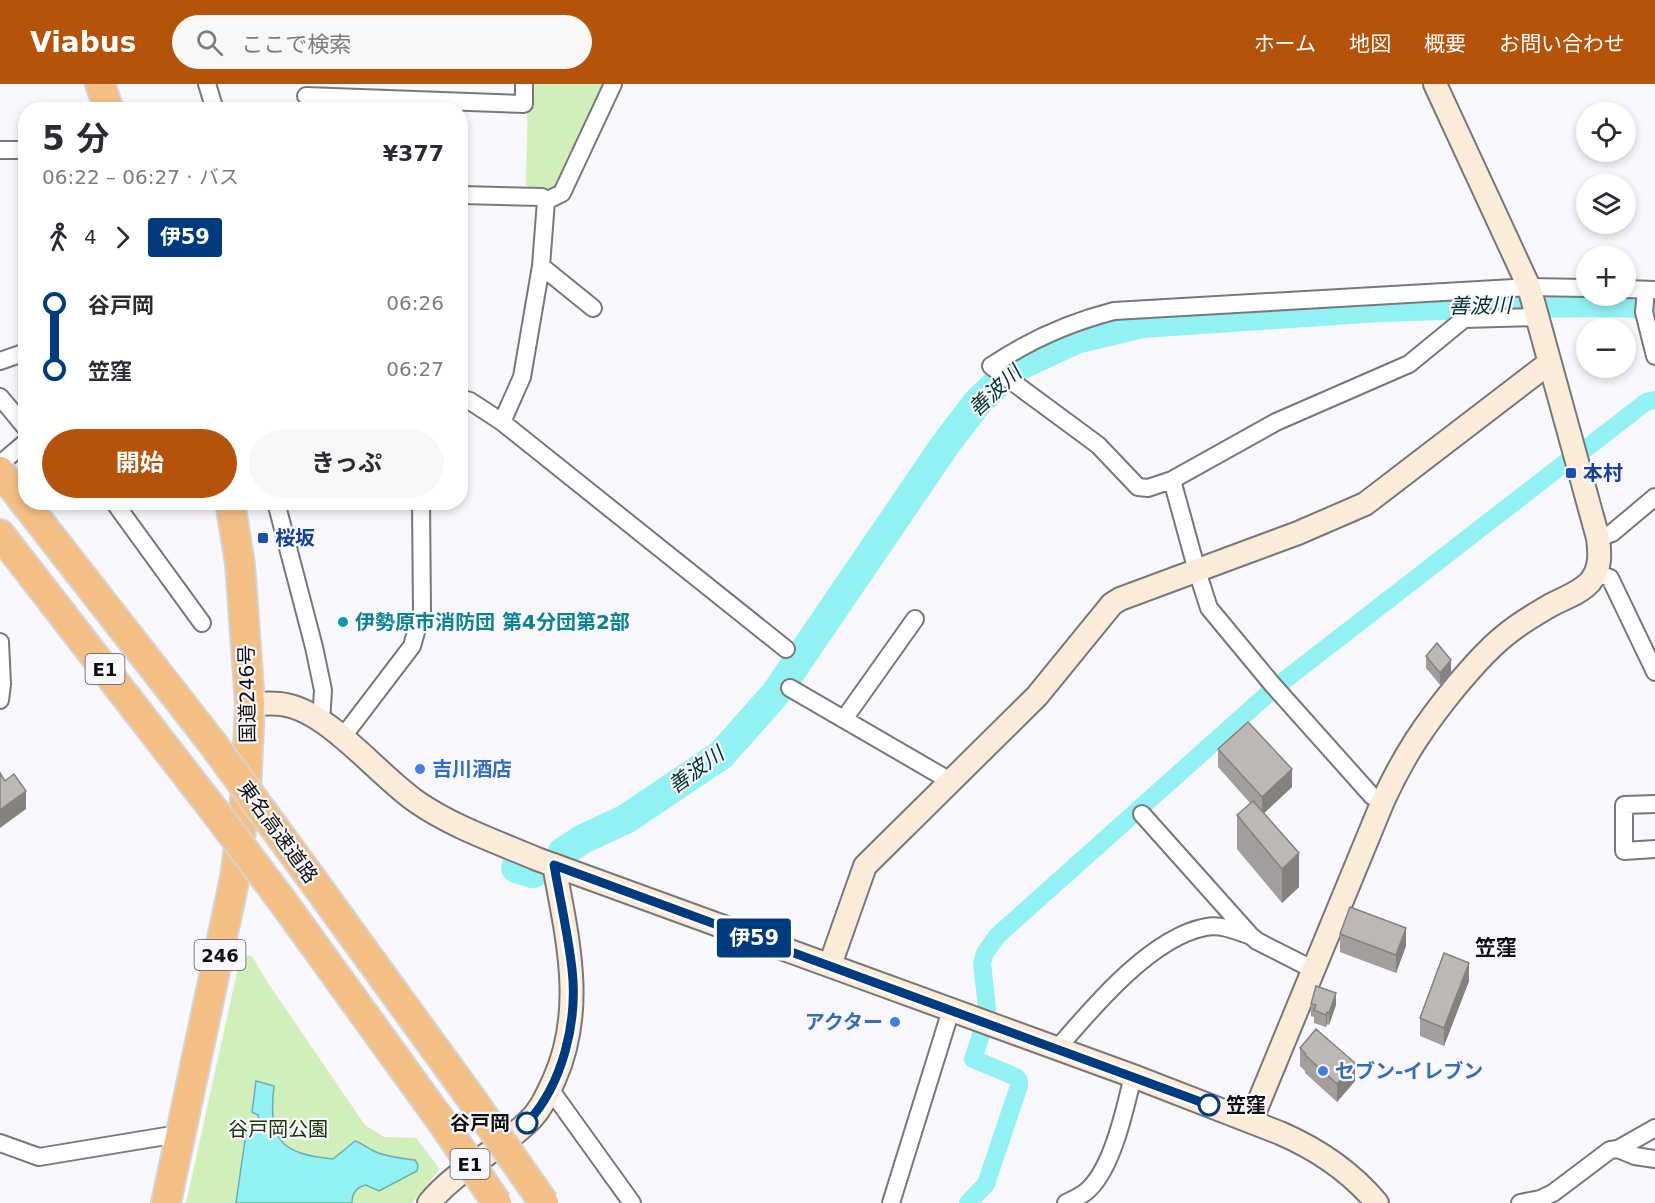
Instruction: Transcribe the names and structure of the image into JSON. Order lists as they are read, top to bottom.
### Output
{
  "streets": {
    "highway": [
      "E1",
      "国道246号",
      "東名高速道路",
      "246"
    ]
  },
  "districts": ["笠窪"],
  "water": ["善波川"],
  "parks": ["谷戸岡公園"],
  "places": {
    "transit": ["本村", "桜坂"],
    "other": [
      "伊勢原市消防団 第4分団第2部",
      "吉川酒店",
      "アクター",
      "セブン-イレブン",
      "笠窪",
      "谷戸岡"
    ]
  },
  "lines": ["bus line 伊59"],
  "page": {
    "header": "Viabus",
    "search": "ここで検索",
    "nav": [
      "ホーム",
      "地図",
      "概要",
      "お問い合わせ"
    ],
    "on_map": "伊59",
    "map_buttons": ["+", "−"],
    "heading": ["5 分", "06:22 – 06:27 · バス", "¥377"],
    "legs": ["4", "伊59"],
    "list": [
      {
        "name": "谷戸岡",
        "value": "06:26"
      },
      {
        "name": "笠窪",
        "value": "06:27"
      }
    ],
    "buttons": ["開始", "きっぷ"]
  }
}
